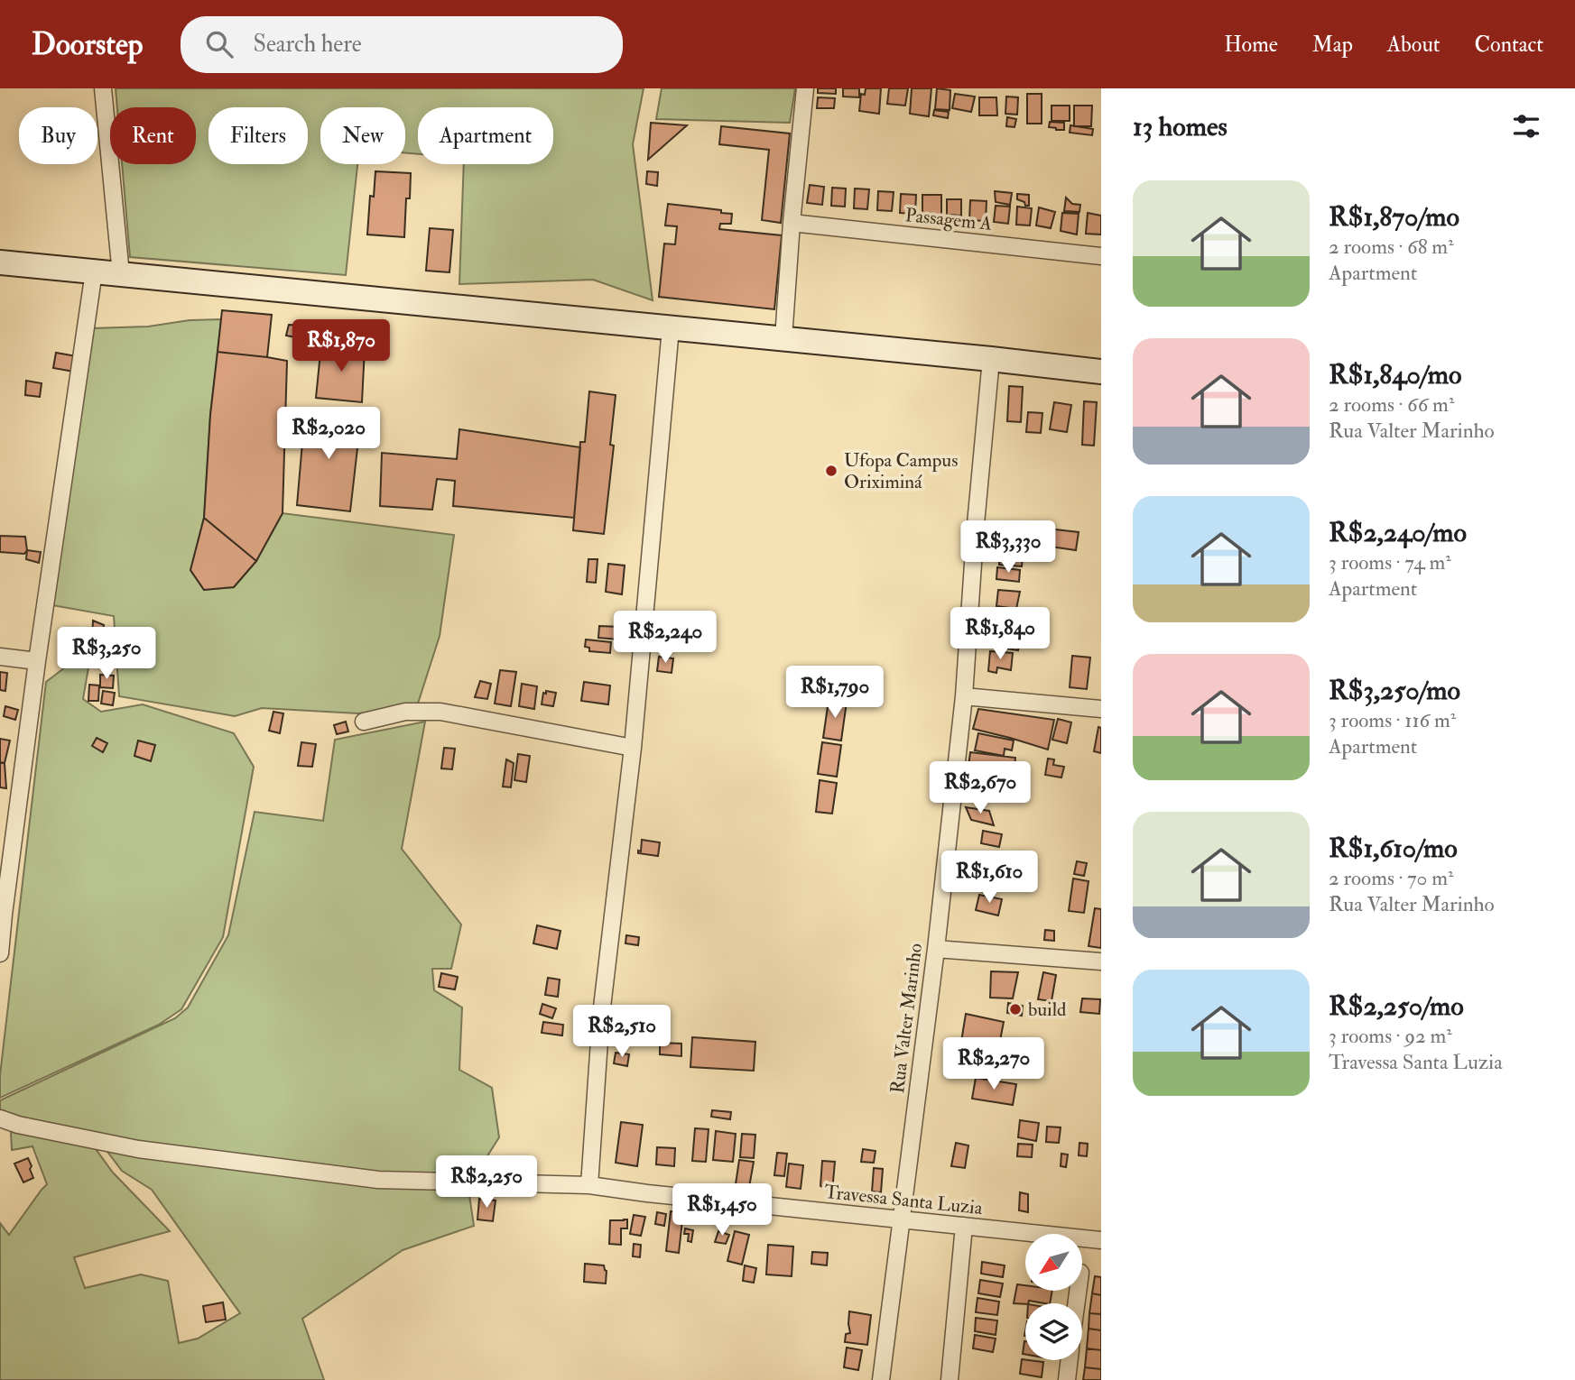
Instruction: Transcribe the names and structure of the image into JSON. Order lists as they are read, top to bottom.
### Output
{
  "streets": {
    "street": ["Passagem A", "Rua Valter Marinho", "Travessa Santa Luzia"]
  },
  "crossings": [
    ["Rua Valter Marinho", "Travessa Santa Luzia"]
  ],
  "places": ["Ufopa Campus Oriximiná", "build"],
  "north": "bottom left",
  "page": {
    "header": "Doorstep",
    "search": "Search here",
    "nav": [
      "Home",
      "Map",
      "About",
      "Contact"
    ],
    "heading": "13 homes",
    "chip": [
      "Buy",
      "Rent",
      "Filters",
      "New",
      "Apartment"
    ],
    "list": [
      {
        "name": "R$1,870/mo",
        "note": "2 rooms · 68 m² · Apartment"
      },
      {
        "name": "R$1,840/mo",
        "note": "2 rooms · 66 m² · Rua Valter Marinho"
      },
      {
        "name": "R$2,240/mo",
        "note": "3 rooms · 74 m² · Apartment"
      },
      {
        "name": "R$3,250/mo",
        "note": "3 rooms · 116 m² · Apartment"
      },
      {
        "name": "R$1,610/mo",
        "note": "2 rooms · 70 m² · Rua Valter Marinho"
      },
      {
        "name": "R$2,250/mo",
        "note": "3 rooms · 92 m² · Travessa Santa Luzia"
      }
    ],
    "price": [
      "R$1,870",
      "R$2,020",
      "R$3,330",
      "R$1,840",
      "R$2,240",
      "R$3,250",
      "R$1,790",
      "R$2,670",
      "R$1,610",
      "R$2,510",
      "R$2,270",
      "R$2,250",
      "R$1,450"
    ]
  }
}
